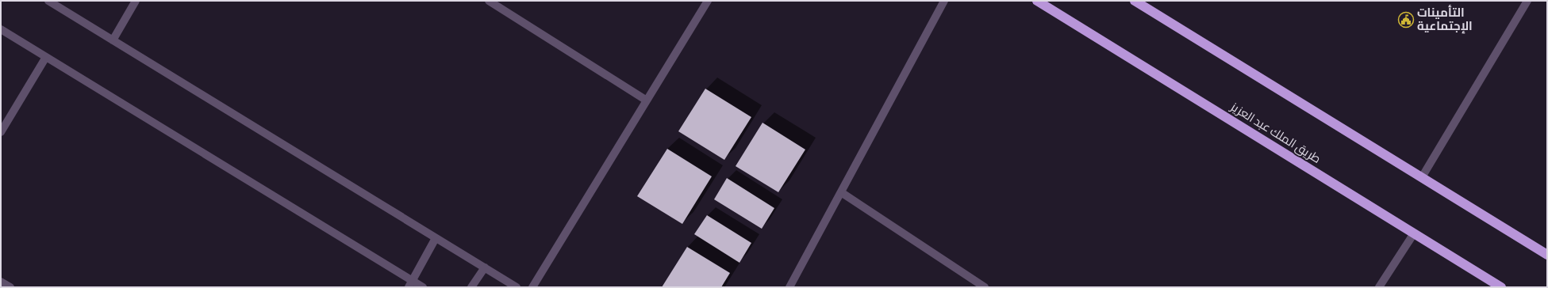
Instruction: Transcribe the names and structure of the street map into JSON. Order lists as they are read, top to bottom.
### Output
{
  "streets": {
    "highway": ["طريق الملك عبد العزيز"]
  },
  "places": {
    "public building": ["التأمينات الإجتماعية"]
  }
}
